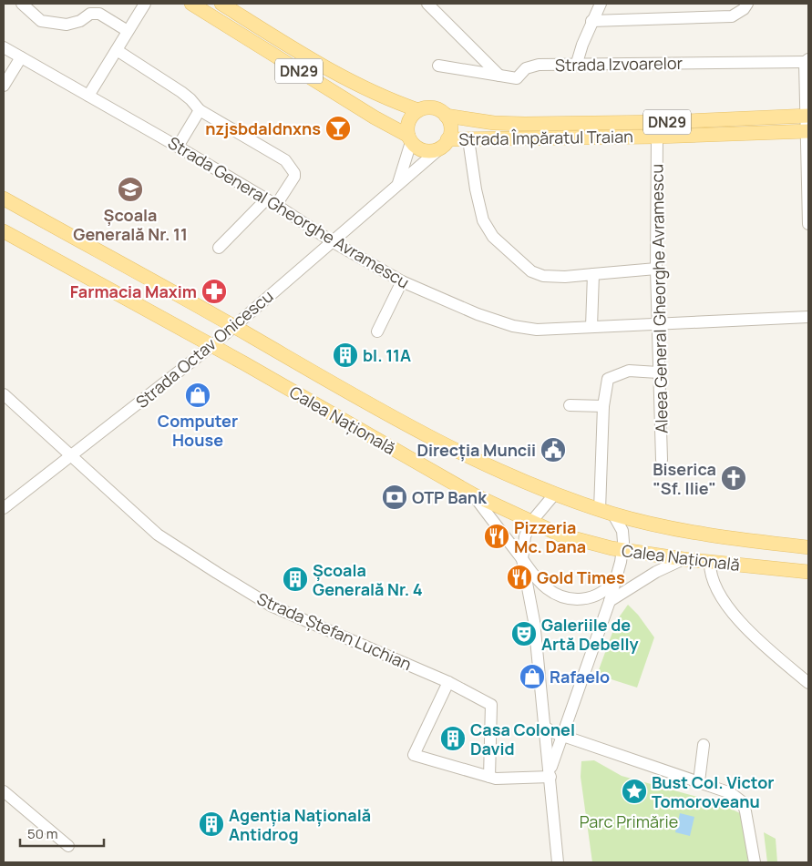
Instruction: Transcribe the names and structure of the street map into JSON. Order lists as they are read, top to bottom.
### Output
{
  "streets": {
    "main road": ["DN29", "Strada Împăratul Traian", "Calea Națională"],
    "street": [
      "Strada Izvoarelor",
      "Strada General Gheorghe Avramescu",
      "Aleea General Gheorghe Avramescu",
      "Strada Octav Onicescu",
      "Strada Ștefan Luchian"
    ]
  },
  "crossings": [
    ["Strada Izvoarelor", "Strada Împăratul Traian"],
    ["DN29", "Strada Împăratul Traian"],
    ["DN29", "Strada Octav Onicescu"],
    ["Strada Împăratul Traian", "Aleea General Gheorghe Avramescu"],
    ["Strada Împăratul Traian", "Strada Octav Onicescu"],
    ["Strada General Gheorghe Avramescu", "Aleea General Gheorghe Avramescu"],
    ["Strada General Gheorghe Avramescu", "Strada Octav Onicescu"],
    ["Strada Octav Onicescu", "Calea Națională"],
    ["Strada Octav Onicescu", "Strada Ștefan Luchian"]
  ],
  "parks": ["Parc Primărie"],
  "places": {
    "bar": ["nzjsbdaldnxns"],
    "school or university": ["Școala Generală Nr. 11"],
    "pharmacy": ["Farmacia Maxim"],
    "building": [
      "bl. 11A",
      "Școala Generală Nr. 4",
      "Casa Colonel David",
      "Agenția Națională Antidrog"
    ],
    "shop": ["Computer House", "Rafaelo"],
    "public building": ["Direcția Muncii"],
    "church": ["Biserica \"Sf. Ilie\""],
    "bank": ["OTP Bank"],
    "restaurant": ["Pizzeria Mc. Dana", "Gold Times"],
    "theatre": ["Galeriile de Artă Debelly"],
    "place": ["Bust Col. Victor Tomoroveanu"]
  },
  "scale_bar": "50 m"
}
